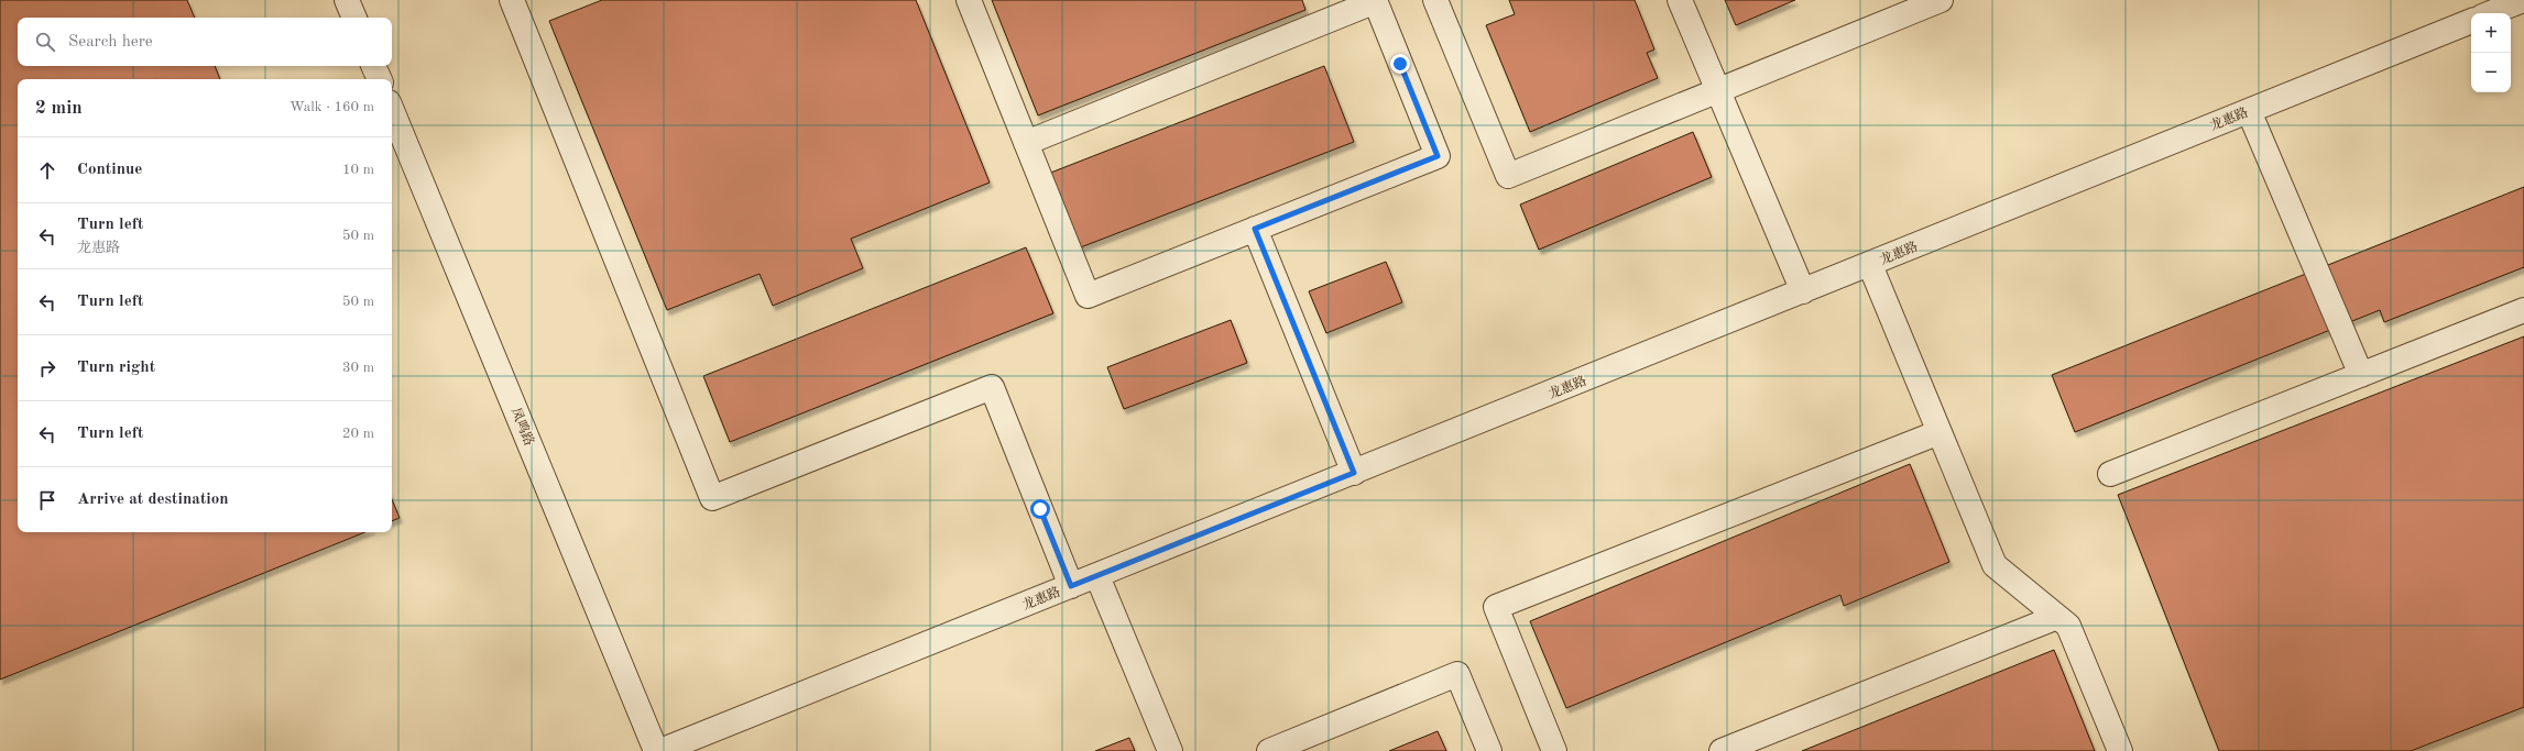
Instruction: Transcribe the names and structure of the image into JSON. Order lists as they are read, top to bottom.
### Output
{
  "streets": {
    "street": ["龙惠路", "凤鸣路"]
  },
  "page": {
    "map_buttons": ["+", "−"],
    "search": "Search here",
    "heading": ["2 min", "Walk · 160 m"],
    "list": [
      ["Continue", "10 m"],
      ["Turn left", "龙惠路", "50 m"],
      ["Turn left", "50 m"],
      ["Turn right", "30 m"],
      ["Turn left", "20 m"],
      "Arrive at destination"
    ]
  }
}
